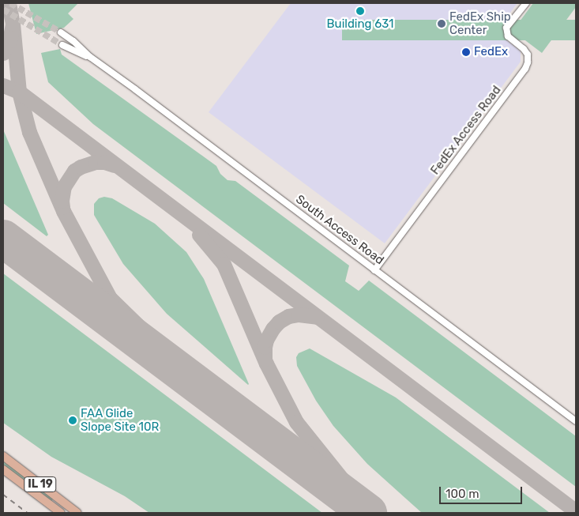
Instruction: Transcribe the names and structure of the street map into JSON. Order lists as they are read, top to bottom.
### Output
{
  "streets": {
    "main road": ["IL 19"],
    "street": ["FedEx Access Road", "South Access Road"]
  },
  "crossings": [
    ["FedEx Access Road", "South Access Road"]
  ],
  "places": [
    "Building 631",
    "FedEx Ship Center",
    "FedEx",
    "FAA Glide Slope Site 10R"
  ],
  "scale_bar": "100 m"
}
